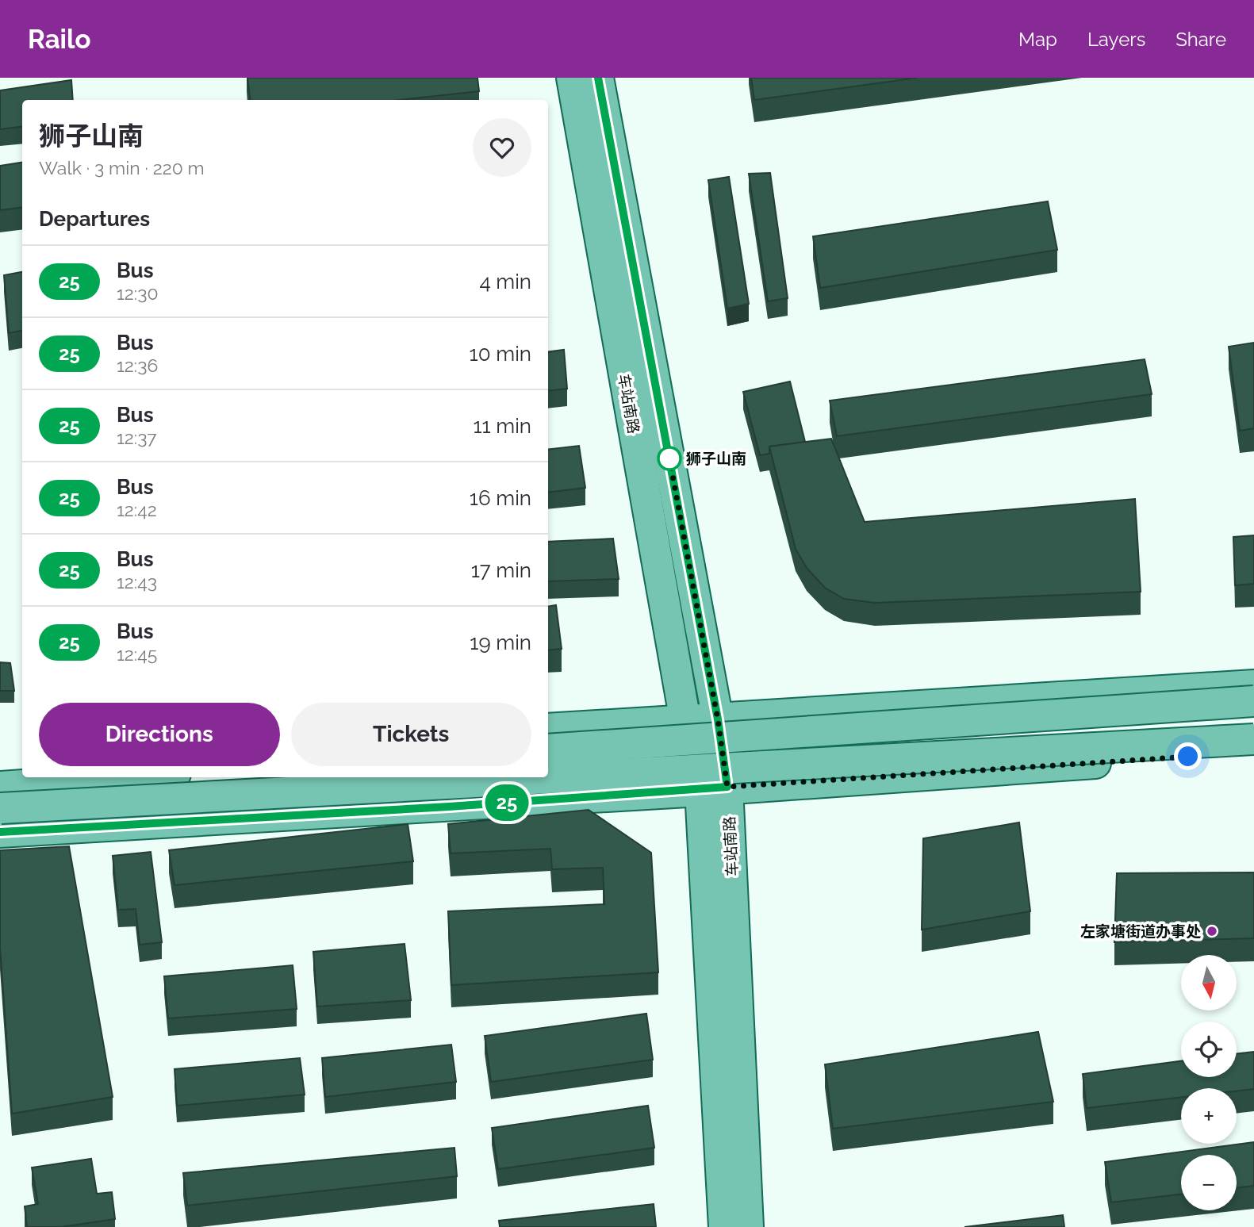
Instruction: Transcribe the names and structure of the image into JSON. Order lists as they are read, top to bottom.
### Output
{
  "streets": {
    "main road": ["车站南路"]
  },
  "places": ["狮子山南", "左家塘街道办事处"],
  "lines": ["bus line 25"],
  "north": "bottom",
  "page": {
    "header": "Railo",
    "nav": ["Map", "Layers", "Share"],
    "on_map": "25",
    "heading": [
      ["狮子山南", "Walk · 3 min · 220 m"],
      "Departures"
    ],
    "list": [
      {
        "mark": "25",
        "name": "Bus",
        "note": "12:30",
        "value": "4 min"
      },
      {
        "mark": "25",
        "name": "Bus",
        "note": "12:36",
        "value": "10 min"
      },
      {
        "mark": "25",
        "name": "Bus",
        "note": "12:37",
        "value": "11 min"
      },
      {
        "mark": "25",
        "name": "Bus",
        "note": "12:42",
        "value": "16 min"
      },
      {
        "mark": "25",
        "name": "Bus",
        "note": "12:43",
        "value": "17 min"
      },
      {
        "mark": "25",
        "name": "Bus",
        "note": "12:45",
        "value": "19 min"
      }
    ],
    "buttons": ["Directions", "Tickets"],
    "map_buttons": ["+", "−"]
  }
}
